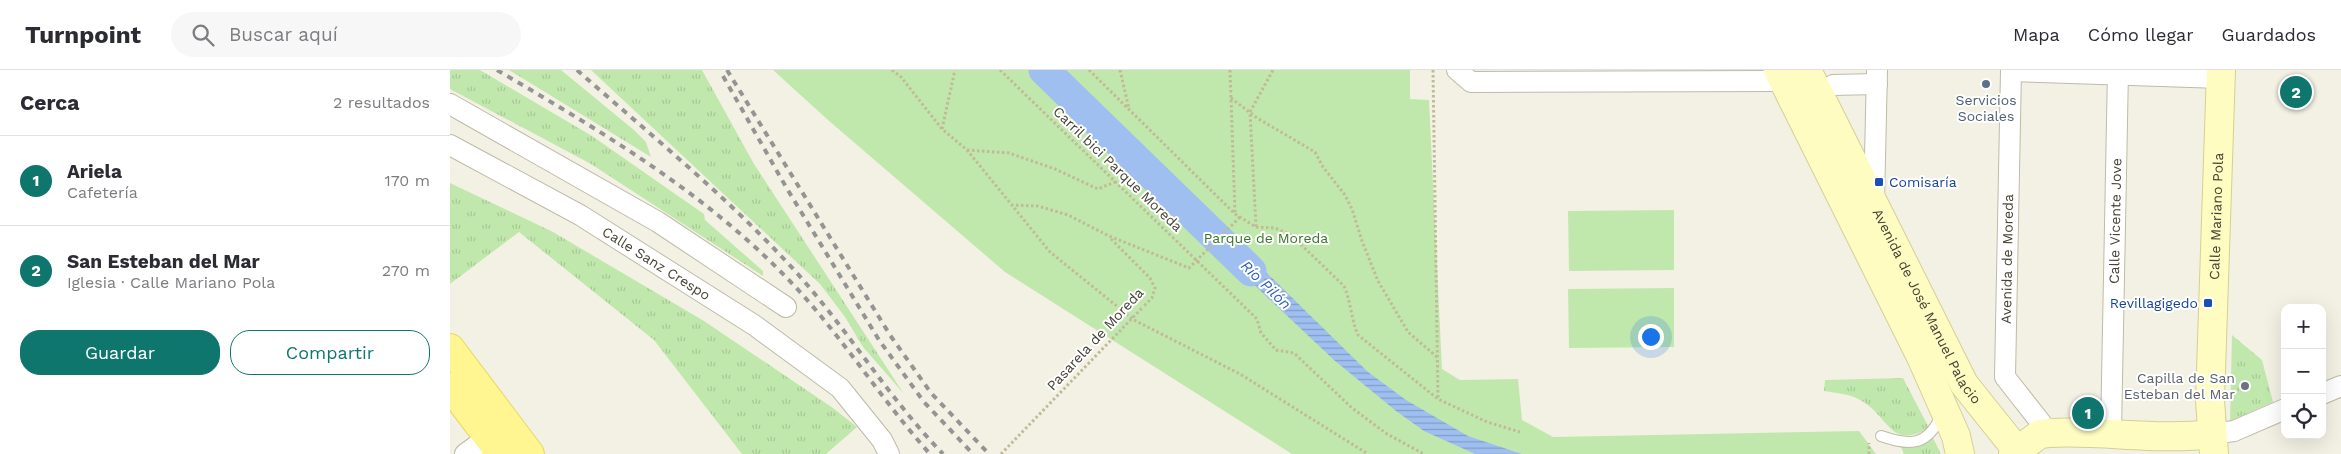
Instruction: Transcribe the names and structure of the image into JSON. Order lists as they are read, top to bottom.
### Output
{
  "streets": {
    "main road": ["Calle Mariano Pola", "Avenida de José Manuel Palacio"],
    "street": ["Calle Vicente Jove", "Avenida de Moreda", "Calle Sanz Crespo"],
    "path": ["Carril bici Parque Moreda", "Pasarela de Moreda"]
  },
  "crossings": [
    ["Carril bici Parque Moreda", "Pasarela de Moreda"]
  ],
  "water": ["Río Pilón"],
  "parks": ["Parque de Moreda"],
  "places": {
    "other": ["Servicios Sociales", "Capilla de San Esteban del Mar"],
    "transit": ["Comisaría", "Revillagigedo"]
  },
  "page": {
    "header": "Turnpoint",
    "search": "Buscar aquí",
    "nav": ["Mapa", "Cómo llegar", "Guardados"],
    "heading": ["Cerca", "2 resultados"],
    "pins": ["2", "1"],
    "list": [
      {
        "mark": "1",
        "name": "Ariela",
        "note": "Cafetería",
        "value": "170 m"
      },
      {
        "mark": "2",
        "name": "San Esteban del Mar",
        "note": "Iglesia · Calle Mariano Pola",
        "value": "270 m"
      }
    ],
    "map_buttons": ["+", "−"],
    "buttons": ["Guardar", "Compartir"]
  }
}
